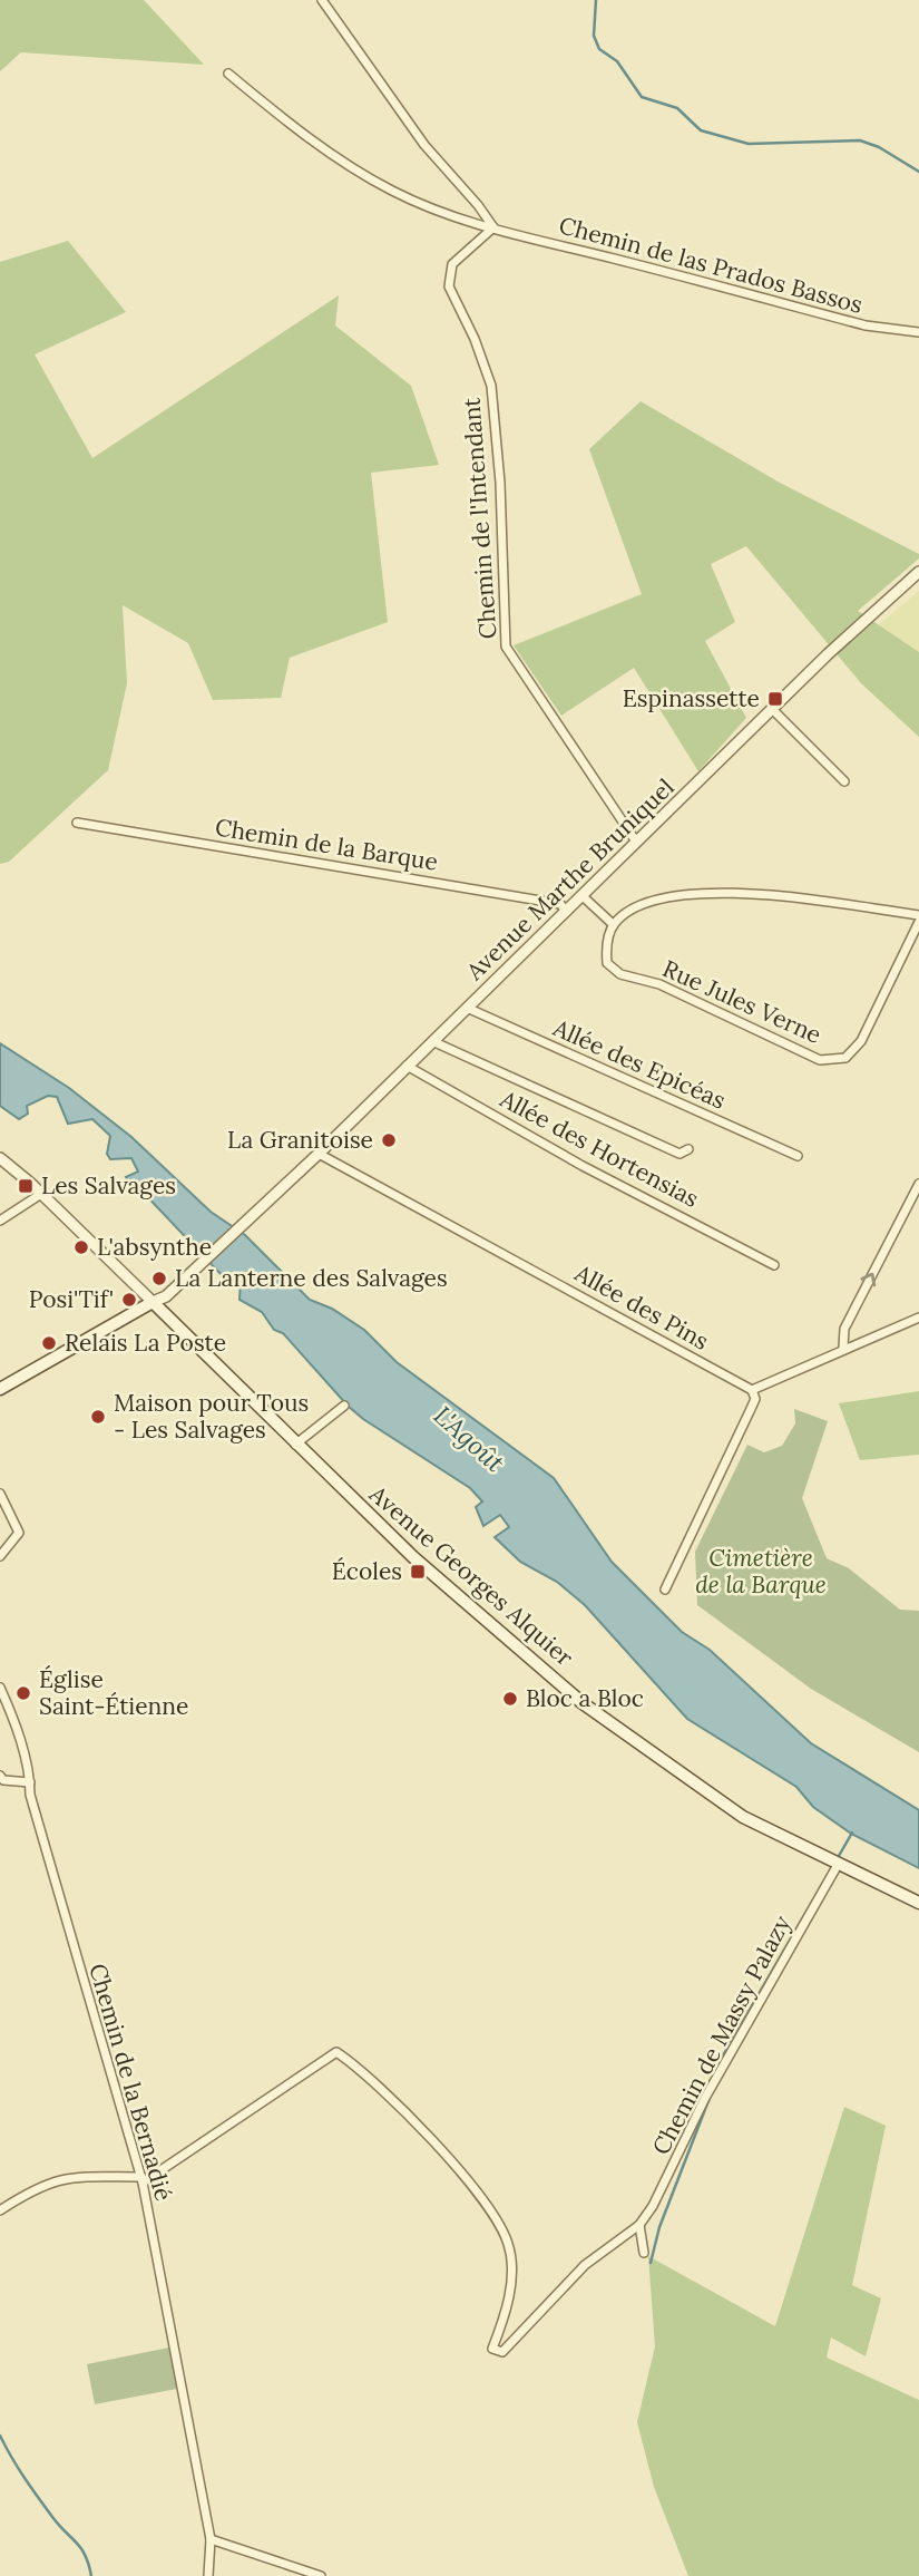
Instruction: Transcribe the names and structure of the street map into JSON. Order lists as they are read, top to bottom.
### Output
{
  "streets": {
    "main road": ["Avenue Georges Alquier"],
    "street": [
      "Chemin de las Prados Bassos",
      "Chemin de l'Intendant",
      "Chemin de la Barque",
      "Avenue Marthe Bruniquel",
      "Rue Jules Verne",
      "Allée des Epicéas",
      "Allée des Hortensias",
      "Allée des Pins",
      "Chemin de Massy Palazy",
      "Chemin de la Bernadié"
    ]
  },
  "crossings": [
    ["Chemin de las Prados Bassos", "Chemin de l'Intendant"],
    ["Chemin de l'Intendant", "Avenue Marthe Bruniquel"],
    ["Chemin de la Barque", "Avenue Marthe Bruniquel"],
    ["Avenue Marthe Bruniquel", "Allée des Epicéas"],
    ["Avenue Marthe Bruniquel", "Allée des Hortensias"],
    ["Avenue Marthe Bruniquel", "Allée des Pins"],
    ["Avenue Marthe Bruniquel", "Avenue Georges Alquier"],
    ["Avenue Georges Alquier", "Chemin de Massy Palazy"]
  ],
  "water": ["L'Agoût"],
  "parks": ["Cimetière de la Barque"],
  "places": {
    "transit": ["Espinassette", "Les Salvages", "Écoles"],
    "other": [
      "La Granitoise",
      "L'absynthe",
      "La Lanterne des Salvages",
      "Posi'Tif'",
      "Relais La Poste",
      "Maison pour Tous - Les Salvages",
      "Église Saint-Étienne",
      "Bloc a Bloc"
    ]
  }
}
